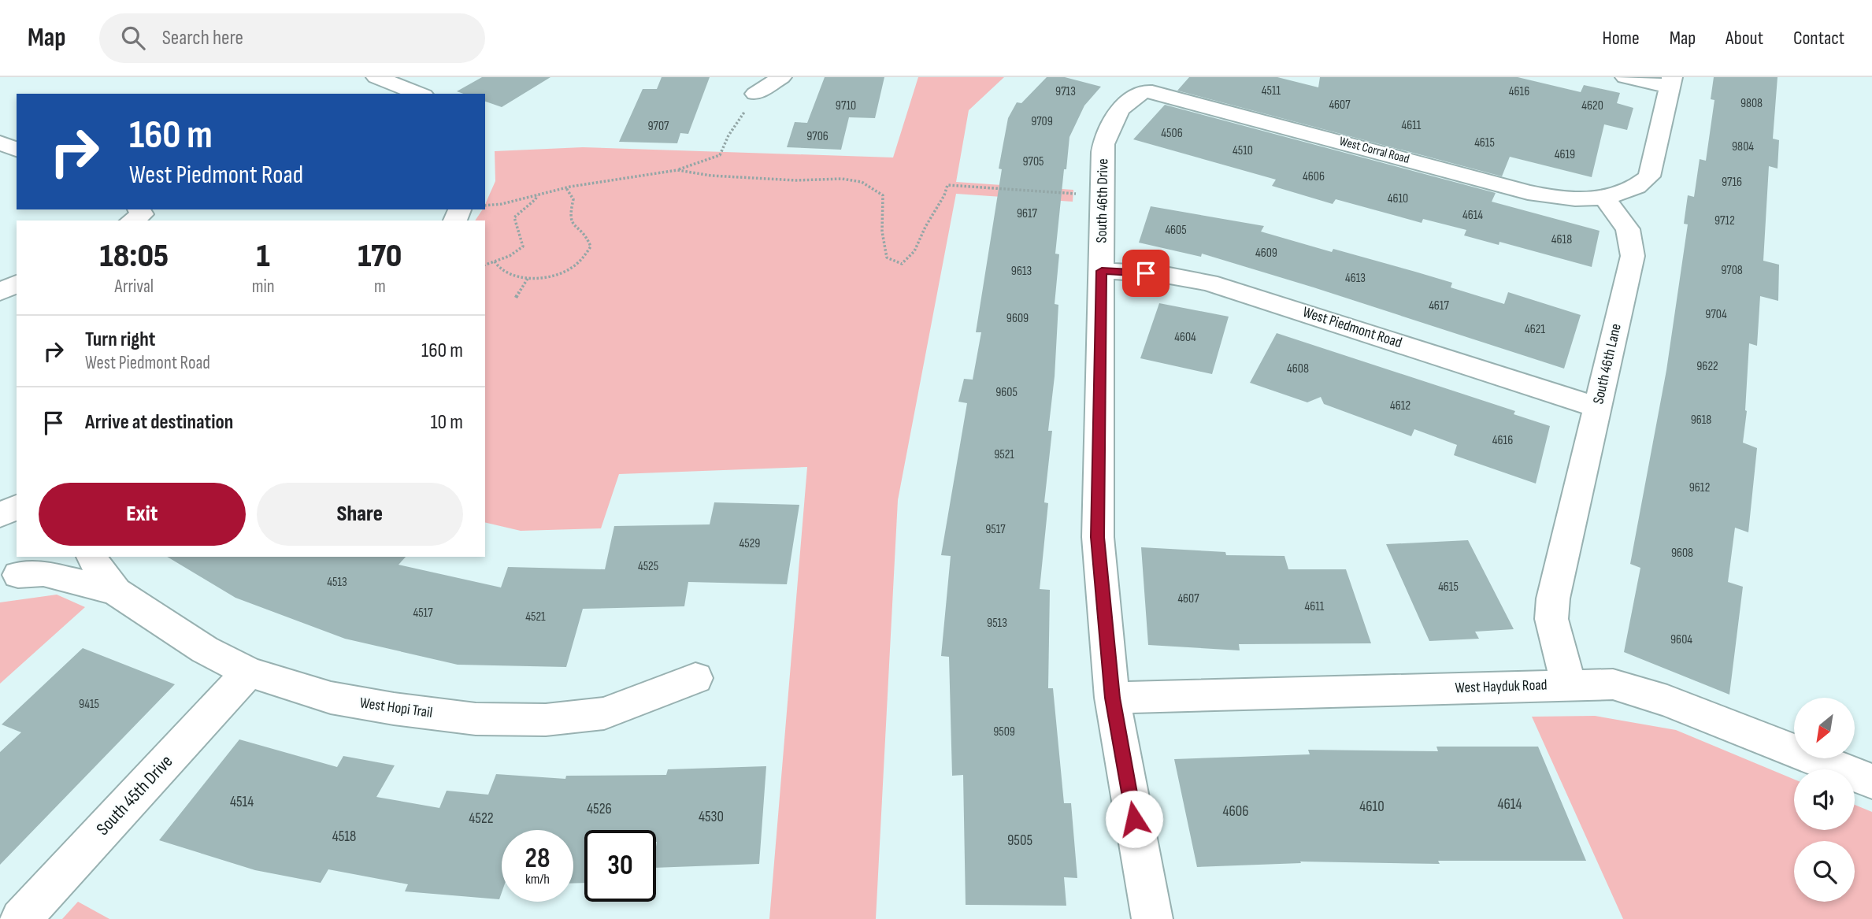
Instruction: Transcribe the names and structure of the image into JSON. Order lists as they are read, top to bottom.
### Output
{
  "streets": {
    "street": [
      "West Corral Road",
      "South 46th Drive",
      "West Piedmont Road",
      "South 46th Lane",
      "West Hayduk Road",
      "West Hopi Trail",
      "South 45th Drive"
    ]
  },
  "crossings": [
    ["West Corral Road", "South 46th Drive"],
    ["West Corral Road", "South 46th Lane"],
    ["South 46th Drive", "West Piedmont Road"],
    ["South 46th Drive", "West Hayduk Road"],
    ["West Piedmont Road", "South 46th Lane"],
    ["South 46th Lane", "West Hayduk Road"],
    ["West Hopi Trail", "South 45th Drive"]
  ],
  "house_numbers": [
    "4511",
    "9713",
    "4616",
    "9808",
    "4607",
    "9710",
    "4620",
    "9709",
    "4611",
    "9707",
    "4506",
    "9706",
    "4615",
    "9804",
    "4510",
    "4619",
    "9705",
    "4606",
    "9716",
    "4610",
    "9617",
    "4614",
    "9712",
    "4605",
    "4618",
    "4609",
    "9708",
    "9613",
    "4613",
    "4617",
    "9704",
    "9609",
    "4621",
    "4604",
    "9622",
    "4608",
    "9605",
    "4612",
    "9618",
    "4616",
    "9521",
    "9612",
    "9517",
    "4529",
    "9608",
    "4525",
    "4513",
    "4615",
    "4607",
    "4611",
    "4517",
    "4521",
    "9513",
    "9604",
    "9415",
    "9509",
    "4514",
    "4614",
    "4610",
    "4526",
    "4606",
    "4530",
    "4522",
    "4518",
    "9505"
  ],
  "north": "bottom left",
  "page": {
    "header": "Map",
    "search": "Search here",
    "nav": [
      "Home",
      "Map",
      "About",
      "Contact"
    ],
    "turn": ["160 m", "West Piedmont Road"],
    "eta": [
      "18:05",
      "Arrival",
      "1",
      "min",
      "170",
      "m"
    ],
    "list": [
      {
        "name": "Turn right",
        "note": "West Piedmont Road",
        "value": "160 m"
      },
      {
        "name": "Arrive at destination",
        "value": "10 m"
      }
    ],
    "buttons": ["Exit", "Share"],
    "speed": "28 km/h",
    "limit": "30"
  }
}
